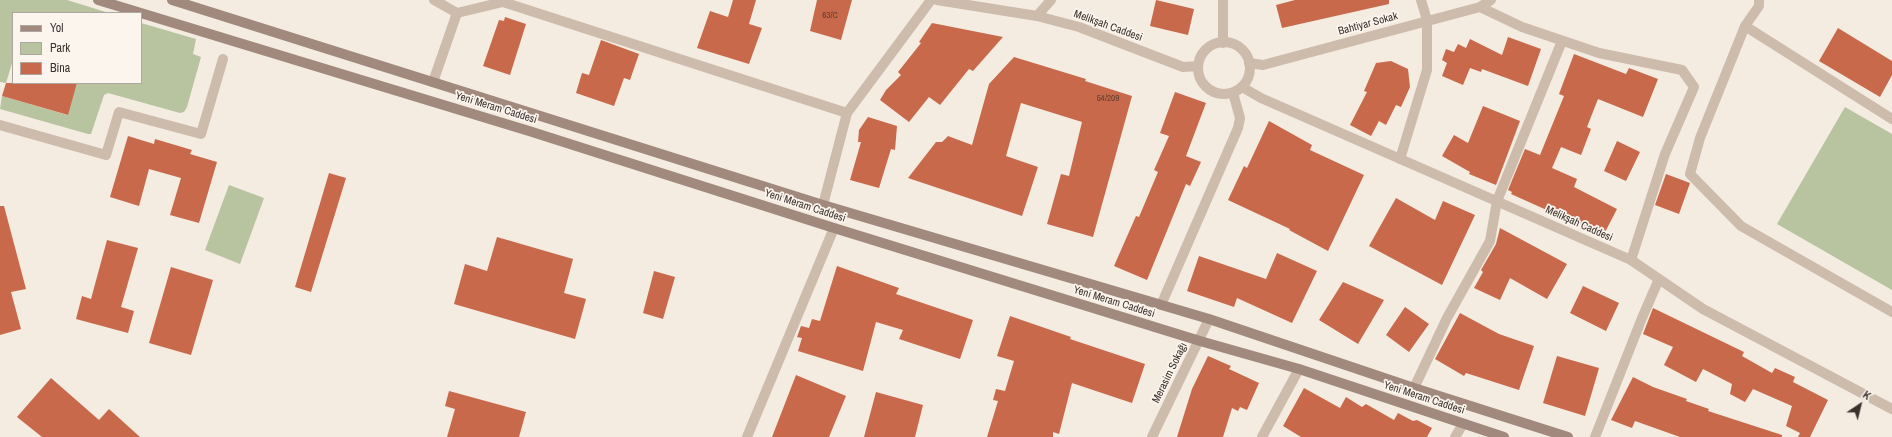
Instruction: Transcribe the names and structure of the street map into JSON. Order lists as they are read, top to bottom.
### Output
{
  "streets": {
    "main road": ["Yeni Meram Caddesi"],
    "street": ["Bahtiyar Sokak", "Melikşah Caddesi", "Merasim Sokağı"]
  },
  "crossings": [
    ["Bahtiyar Sokak", "Melikşah Caddesi"],
    ["Yeni Meram Caddesi", "Merasim Sokağı"]
  ],
  "house_numbers": ["63/C", "54/209"],
  "legend": ["Yol", "Park", "Bina"],
  "north": "top right"
}
